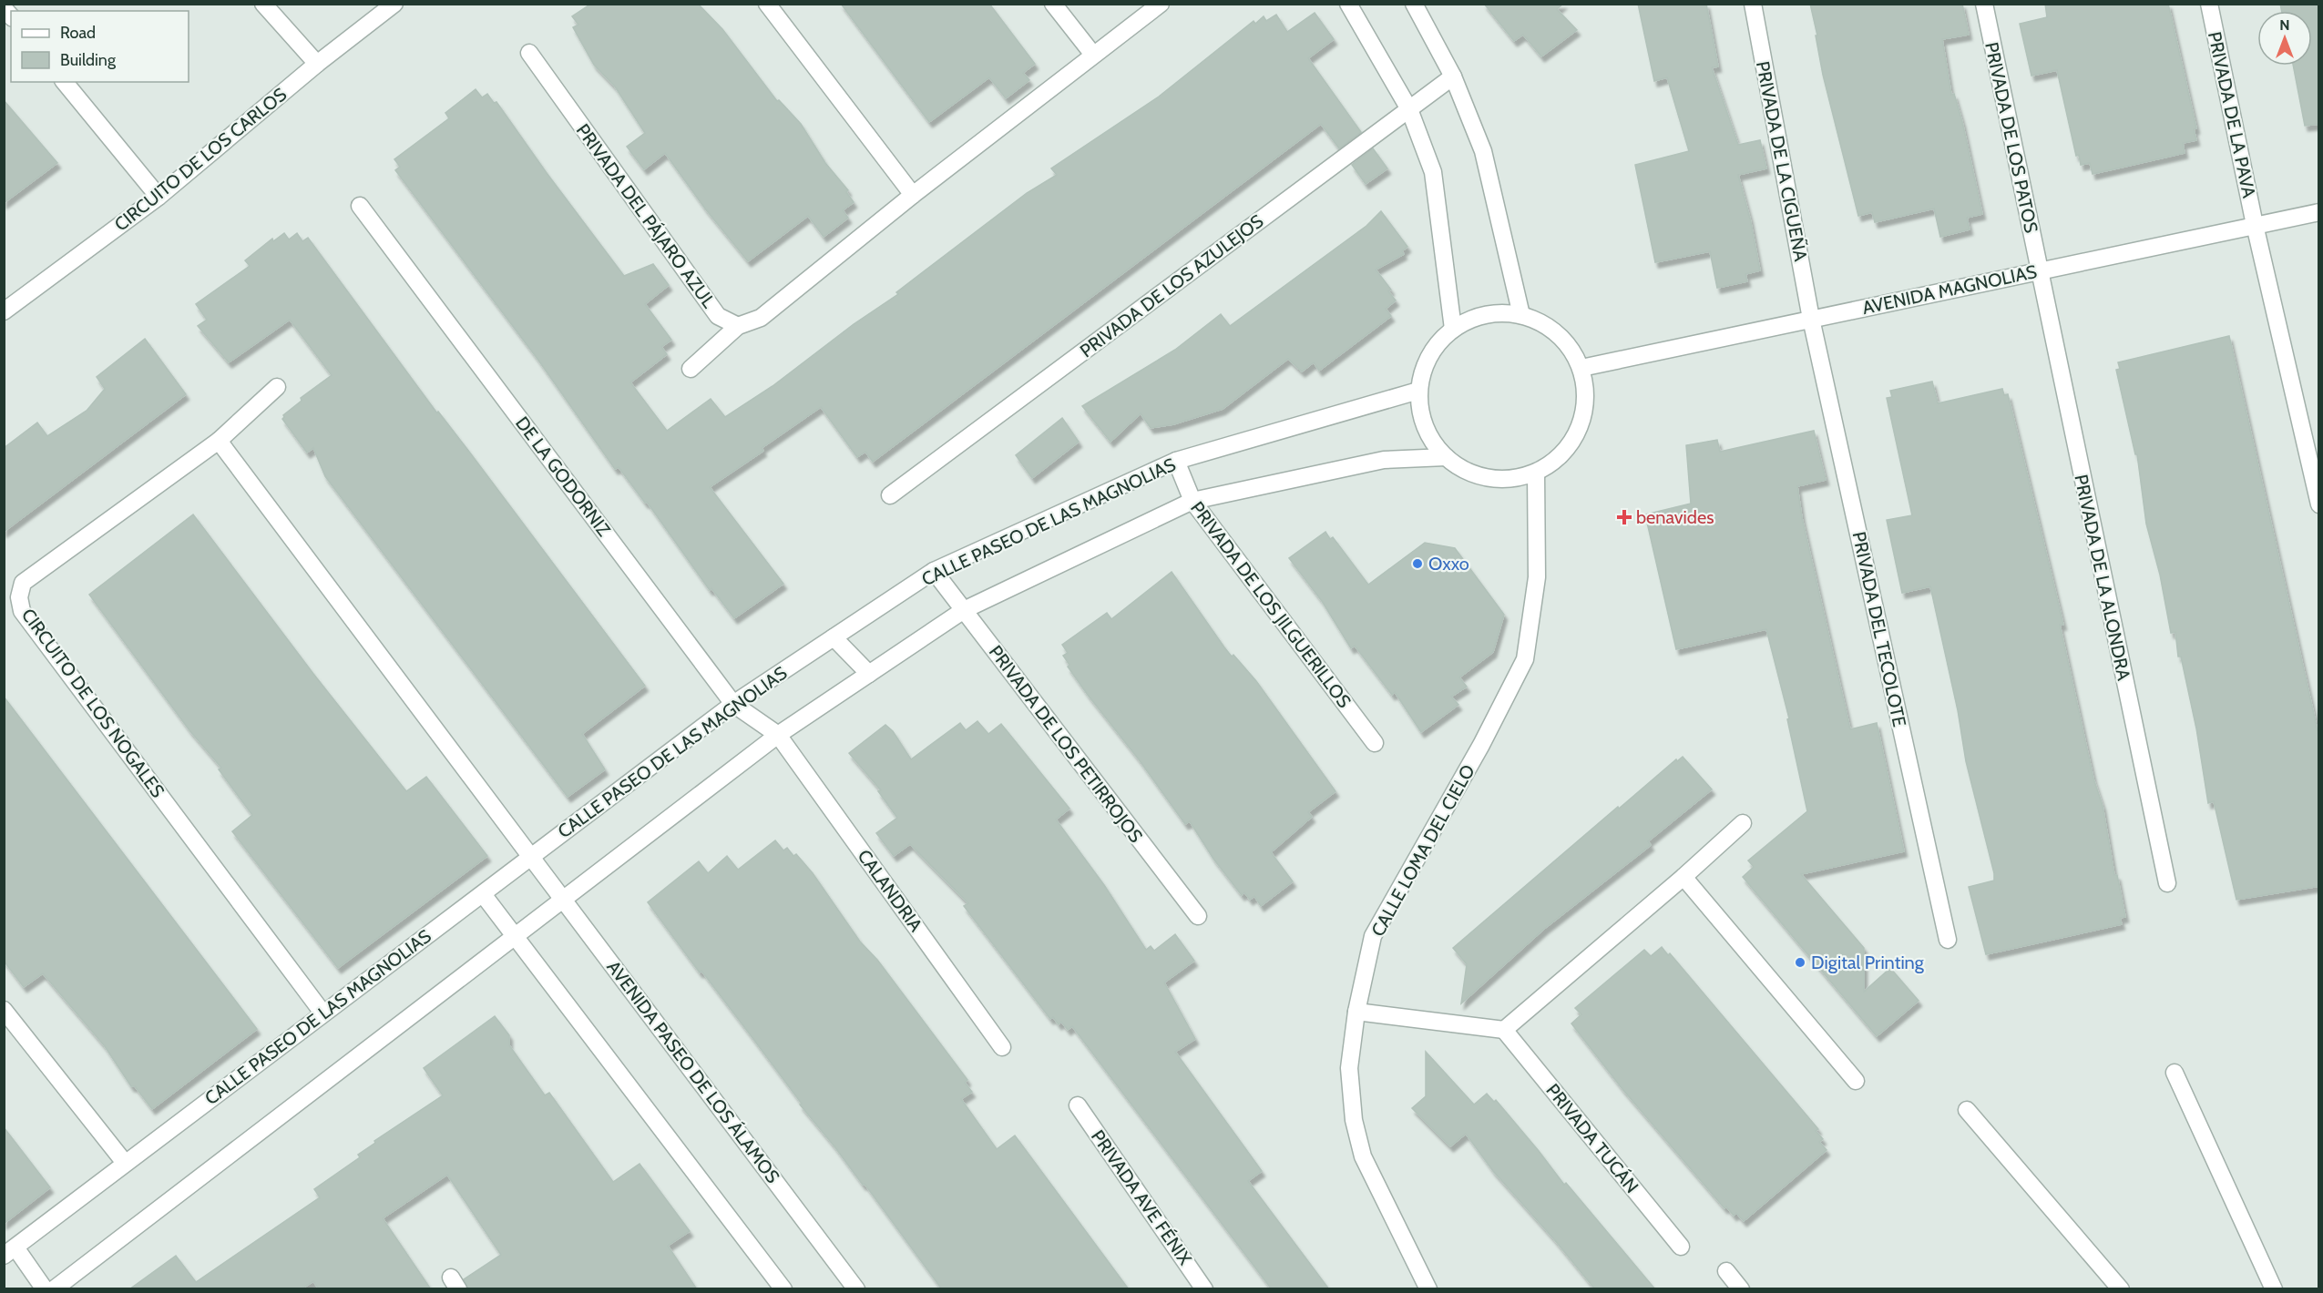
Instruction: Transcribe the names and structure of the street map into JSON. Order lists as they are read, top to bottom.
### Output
{
  "streets": {
    "street": [
      "PRIVADA DE LA PAVA",
      "PRIVADA DE LOS PATOS",
      "CIRCUITO DE LOS CARLOS",
      "PRIVADA DE LA CIGUEÑA",
      "PRIVADA DEL PÁJARO AZUL",
      "PRIVADA DE LOS AZULEJOS",
      "AVENIDA MAGNOLIAS",
      "DE LA GODORNIZ",
      "CALLE PASEO DE LAS MAGNOLIAS",
      "PRIVADA DE LA ALONDRA",
      "PRIVADA DE LOS JILGUERILLOS",
      "PRIVADA DEL TECOLOTE",
      "CIRCUITO DE LOS NOGALES",
      "PRIVADA DE LOS PETIRROJOS",
      "CALLE LOMA DEL CIELO",
      "CALANDRIA",
      "AVENIDA PASEO DE LOS ÁLAMOS",
      "PRIVADA TUCÁN",
      "PRIVADA AVE FÉNIX"
    ]
  },
  "crossings": [
    ["PRIVADA DE LA PAVA", "AVENIDA MAGNOLIAS"],
    ["PRIVADA DE LOS PATOS", "AVENIDA MAGNOLIAS"],
    ["PRIVADA DE LOS PATOS", "PRIVADA DE LA ALONDRA"],
    ["PRIVADA DE LA CIGUEÑA", "AVENIDA MAGNOLIAS"],
    ["PRIVADA DE LA CIGUEÑA", "PRIVADA DEL TECOLOTE"],
    ["AVENIDA MAGNOLIAS", "CALLE PASEO DE LAS MAGNOLIAS"],
    ["AVENIDA MAGNOLIAS", "PRIVADA DE LA ALONDRA"],
    ["AVENIDA MAGNOLIAS", "PRIVADA DEL TECOLOTE"],
    ["AVENIDA MAGNOLIAS", "CALLE LOMA DEL CIELO"],
    ["DE LA GODORNIZ", "CALLE PASEO DE LAS MAGNOLIAS"],
    ["DE LA GODORNIZ", "CALANDRIA"],
    ["CALLE PASEO DE LAS MAGNOLIAS", "PRIVADA DE LOS JILGUERILLOS"],
    ["CALLE PASEO DE LAS MAGNOLIAS", "CIRCUITO DE LOS NOGALES"],
    ["CALLE PASEO DE LAS MAGNOLIAS", "PRIVADA DE LOS PETIRROJOS"],
    ["CALLE PASEO DE LAS MAGNOLIAS", "CALLE LOMA DEL CIELO"],
    ["CALLE PASEO DE LAS MAGNOLIAS", "AVENIDA PASEO DE LOS ÁLAMOS"]
  ],
  "places": {
    "health": ["benavides"],
    "other": ["Oxxo", "Digital Printing"]
  },
  "legend": ["Road", "Building"],
  "north": "top"
}
